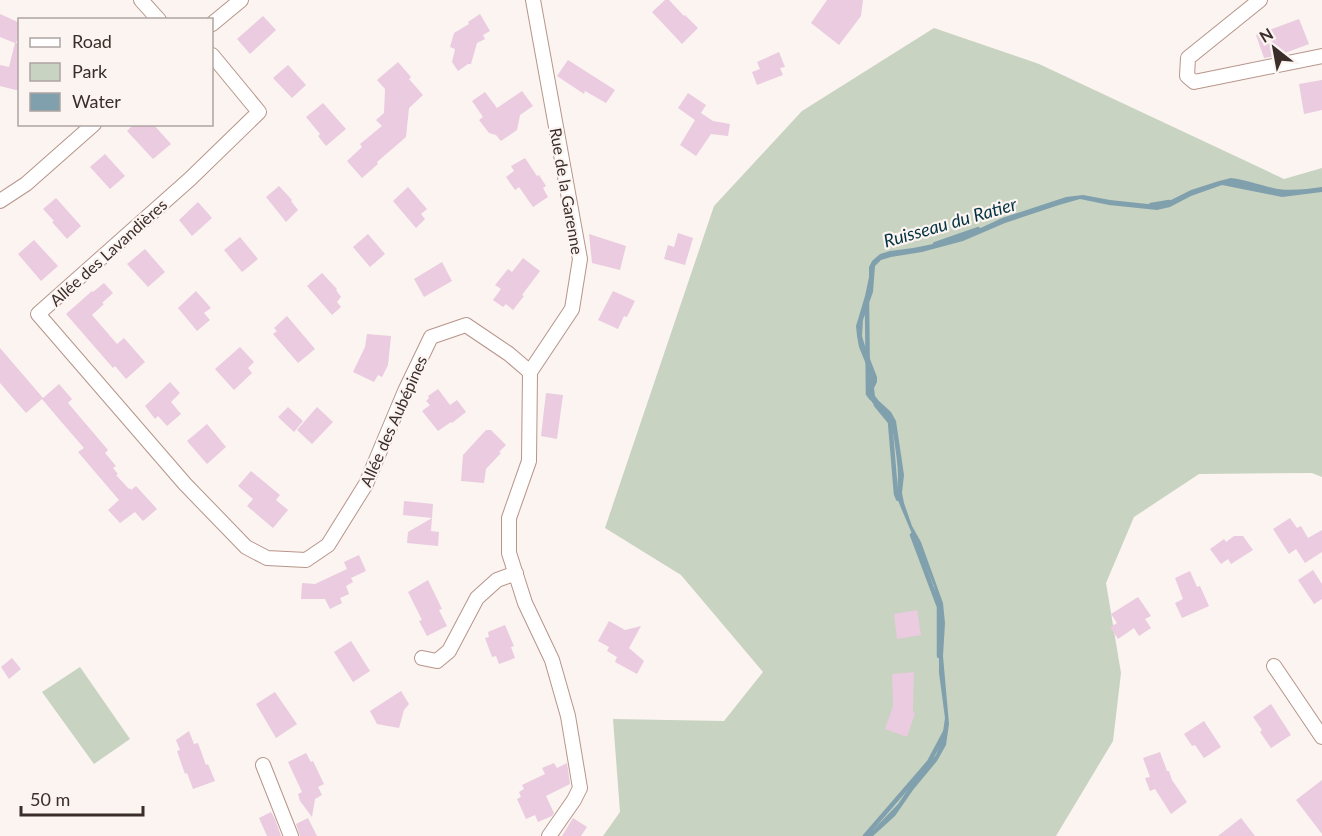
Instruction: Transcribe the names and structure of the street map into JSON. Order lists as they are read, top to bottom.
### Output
{
  "streets": {
    "street": ["Rue de la Garenne", "Allée des Lavandières", "Allée des Aubépines"]
  },
  "crossings": [
    ["Rue de la Garenne", "Allée des Aubépines"],
    ["Allée des Lavandières", "Allée des Aubépines"]
  ],
  "water": ["Ruisseau du Ratier"],
  "legend": ["Road", "Park", "Water"],
  "scale_bar": "50 m",
  "north": "top left"
}
